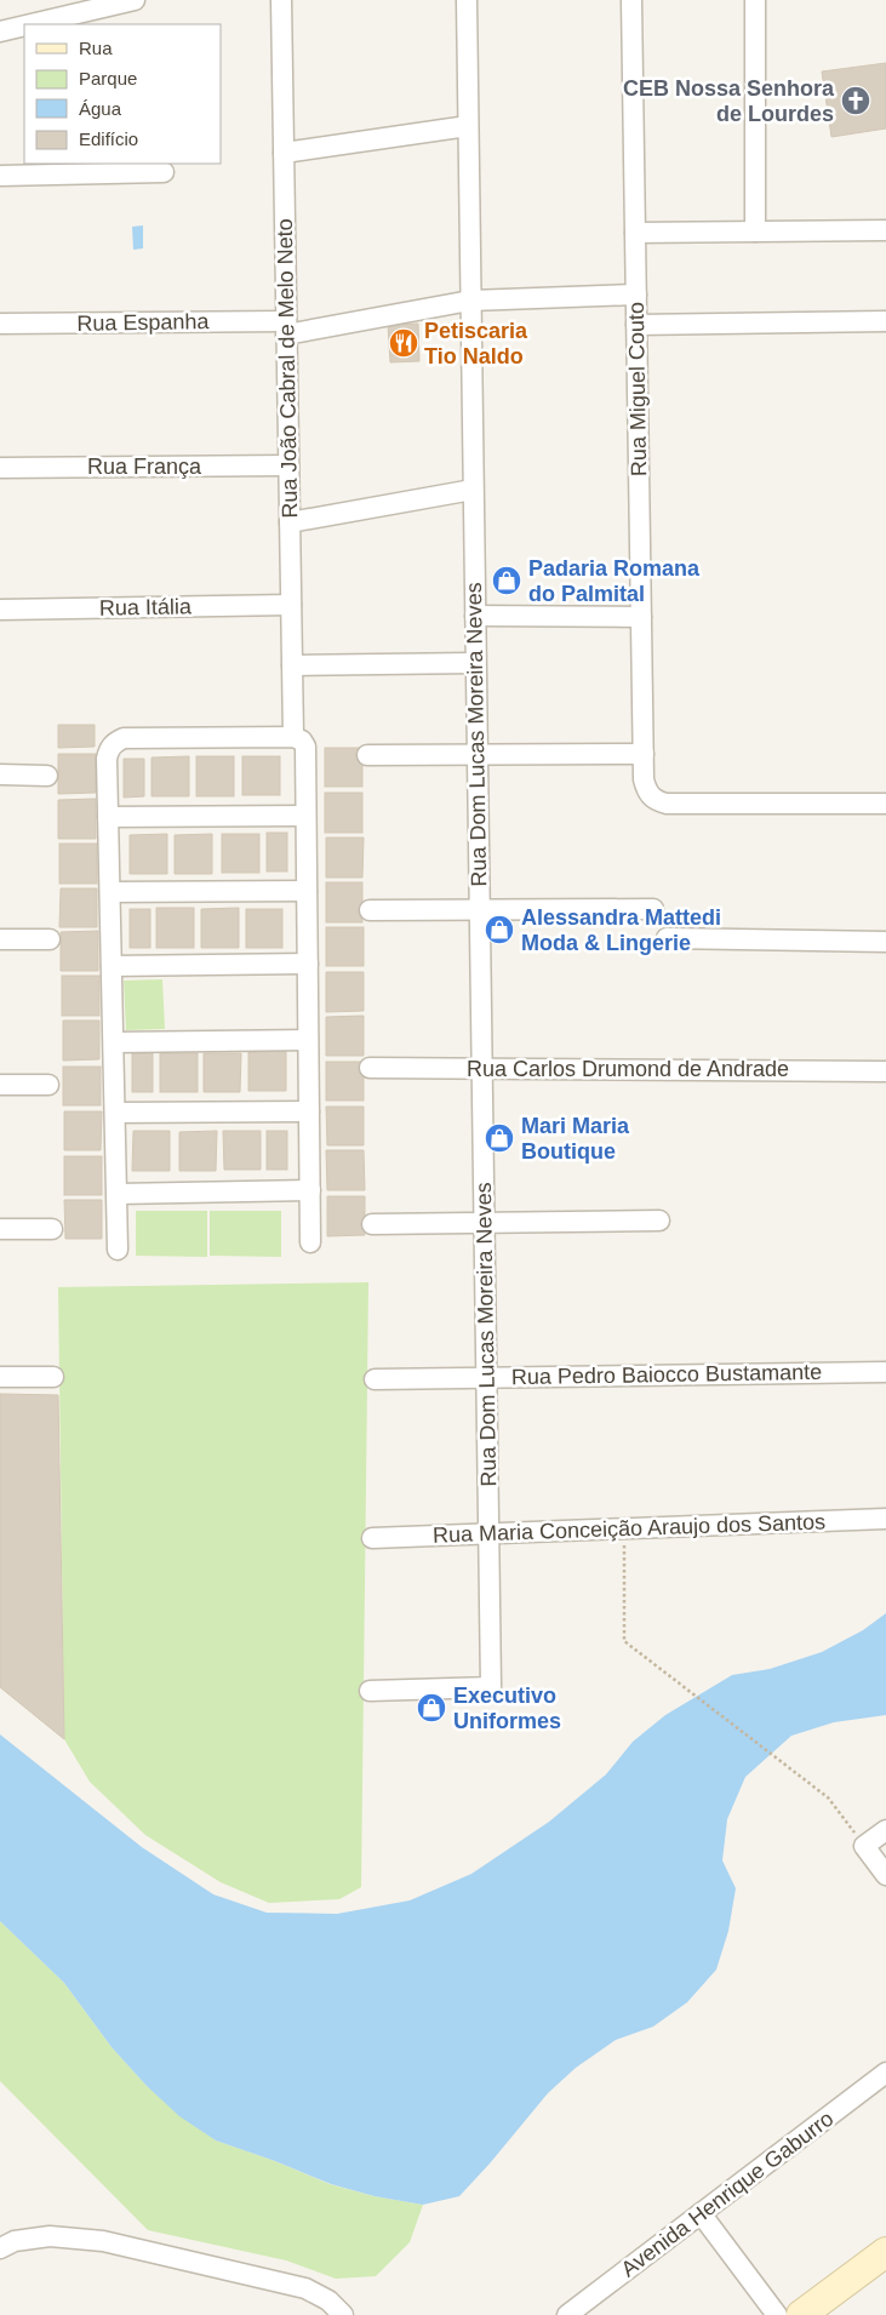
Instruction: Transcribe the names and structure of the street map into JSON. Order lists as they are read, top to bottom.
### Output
{
  "streets": {
    "street": [
      "Rua Espanha",
      "Rua João Cabral de Melo Neto",
      "Rua Miguel Couto",
      "Rua França",
      "Rua Itália",
      "Rua Dom Lucas Moreira Neves",
      "Rua Carlos Drumond de Andrade",
      "Rua Pedro Baiocco Bustamante",
      "Rua Maria Conceição Araujo dos Santos",
      "Avenida Henrique Gaburro"
    ]
  },
  "crossings": [
    ["Rua Espanha", "Rua João Cabral de Melo Neto"],
    ["Rua Espanha", "Rua Miguel Couto"],
    ["Rua Espanha", "Rua Dom Lucas Moreira Neves"],
    ["Rua João Cabral de Melo Neto", "Rua França"],
    ["Rua João Cabral de Melo Neto", "Rua Itália"],
    ["Rua Dom Lucas Moreira Neves", "Rua Carlos Drumond de Andrade"],
    ["Rua Dom Lucas Moreira Neves", "Rua Pedro Baiocco Bustamante"],
    ["Rua Dom Lucas Moreira Neves", "Rua Maria Conceição Araujo dos Santos"]
  ],
  "places": {
    "church": ["CEB Nossa Senhora de Lourdes"],
    "restaurant": ["Petiscaria Tio Naldo"],
    "shop": [
      "Padaria Romana do Palmital",
      "Alessandra Mattedi Moda & Lingerie",
      "Mari Maria Boutique",
      "Executivo Uniformes"
    ]
  },
  "legend": [
    "Rua",
    "Parque",
    "Água",
    "Edifício"
  ]
}
